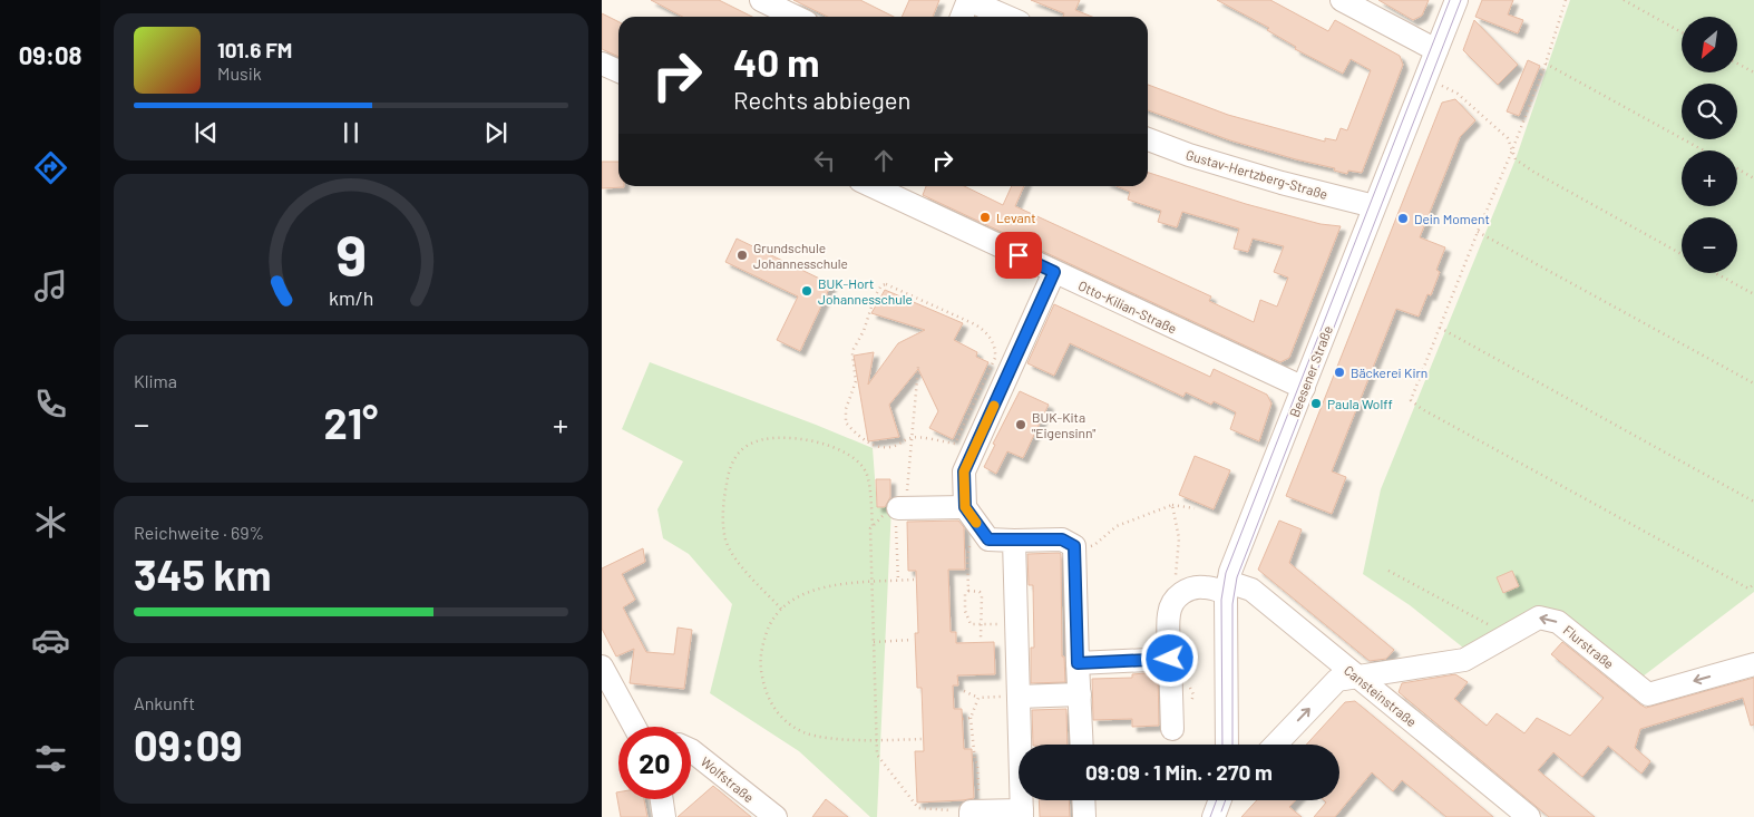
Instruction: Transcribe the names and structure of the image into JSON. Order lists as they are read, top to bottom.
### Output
{
  "streets": {
    "street": [
      "Gustav-Hertzberg-Straße",
      "Otto-Kilian-Straße",
      "Beesener Straße",
      "Flurstraße",
      "Cansteinstraße",
      "Wolfstraße"
    ]
  },
  "crossings": [
    ["Gustav-Hertzberg-Straße", "Beesener Straße"],
    ["Otto-Kilian-Straße", "Beesener Straße"],
    ["Beesener Straße", "Cansteinstraße"],
    ["Flurstraße", "Cansteinstraße"]
  ],
  "places": [
    "Levant",
    "Dein Moment",
    "Grundschule Johannesschule",
    "BUK-Hort Johannesschule",
    "Bäckerei Kirn",
    "Paula Wolff",
    "BUK-Kita \"Eigensinn\""
  ],
  "north": "bottom left",
  "page": {
    "tabs": "09:08",
    "map_buttons": ["+", "−"],
    "turn": ["40 m", "Rechts abbiegen"],
    "song": ["101.6 FM", "Musik"],
    "tile": [
      "Klima",
      ["Reichweite · 69%", "345 km"],
      ["Ankunft", "09:09"]
    ],
    "heat": ["−", "21°", "+"],
    "limit": "20",
    "trip": "09:09 · 1 Min. · 270 m",
    "gauge": ["9", "km/h"]
  }
}
